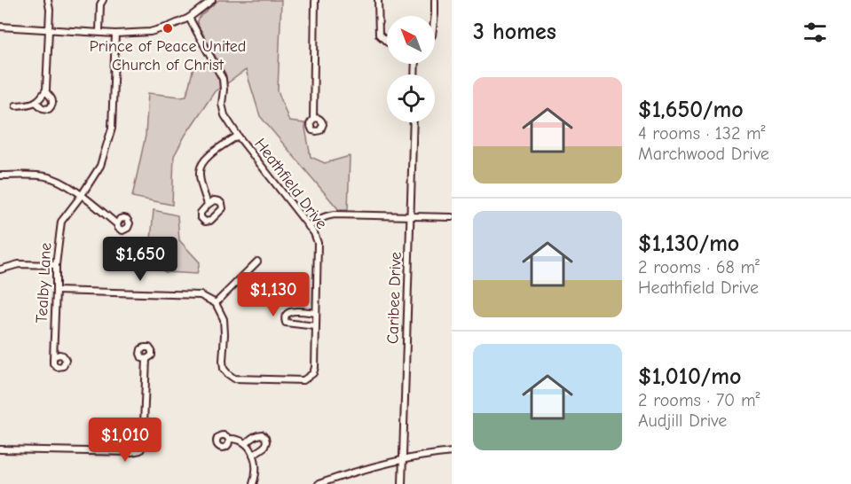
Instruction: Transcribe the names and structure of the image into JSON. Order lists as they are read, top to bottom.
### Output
{
  "streets": {
    "street": ["Heathfield Drive", "Tealby Lane", "Caribee Drive"]
  },
  "places": ["Prince of Peace United Church of Christ"],
  "north": "top left",
  "page": {
    "heading": "3 homes",
    "list": [
      {
        "name": "$1,650/mo",
        "note": "4 rooms · 132 m² · Marchwood Drive"
      },
      {
        "name": "$1,130/mo",
        "note": "2 rooms · 68 m² · Heathfield Drive"
      },
      {
        "name": "$1,010/mo",
        "note": "2 rooms · 70 m² · Audjill Drive"
      }
    ],
    "price": ["$1,650", "$1,130", "$1,010"]
  }
}
